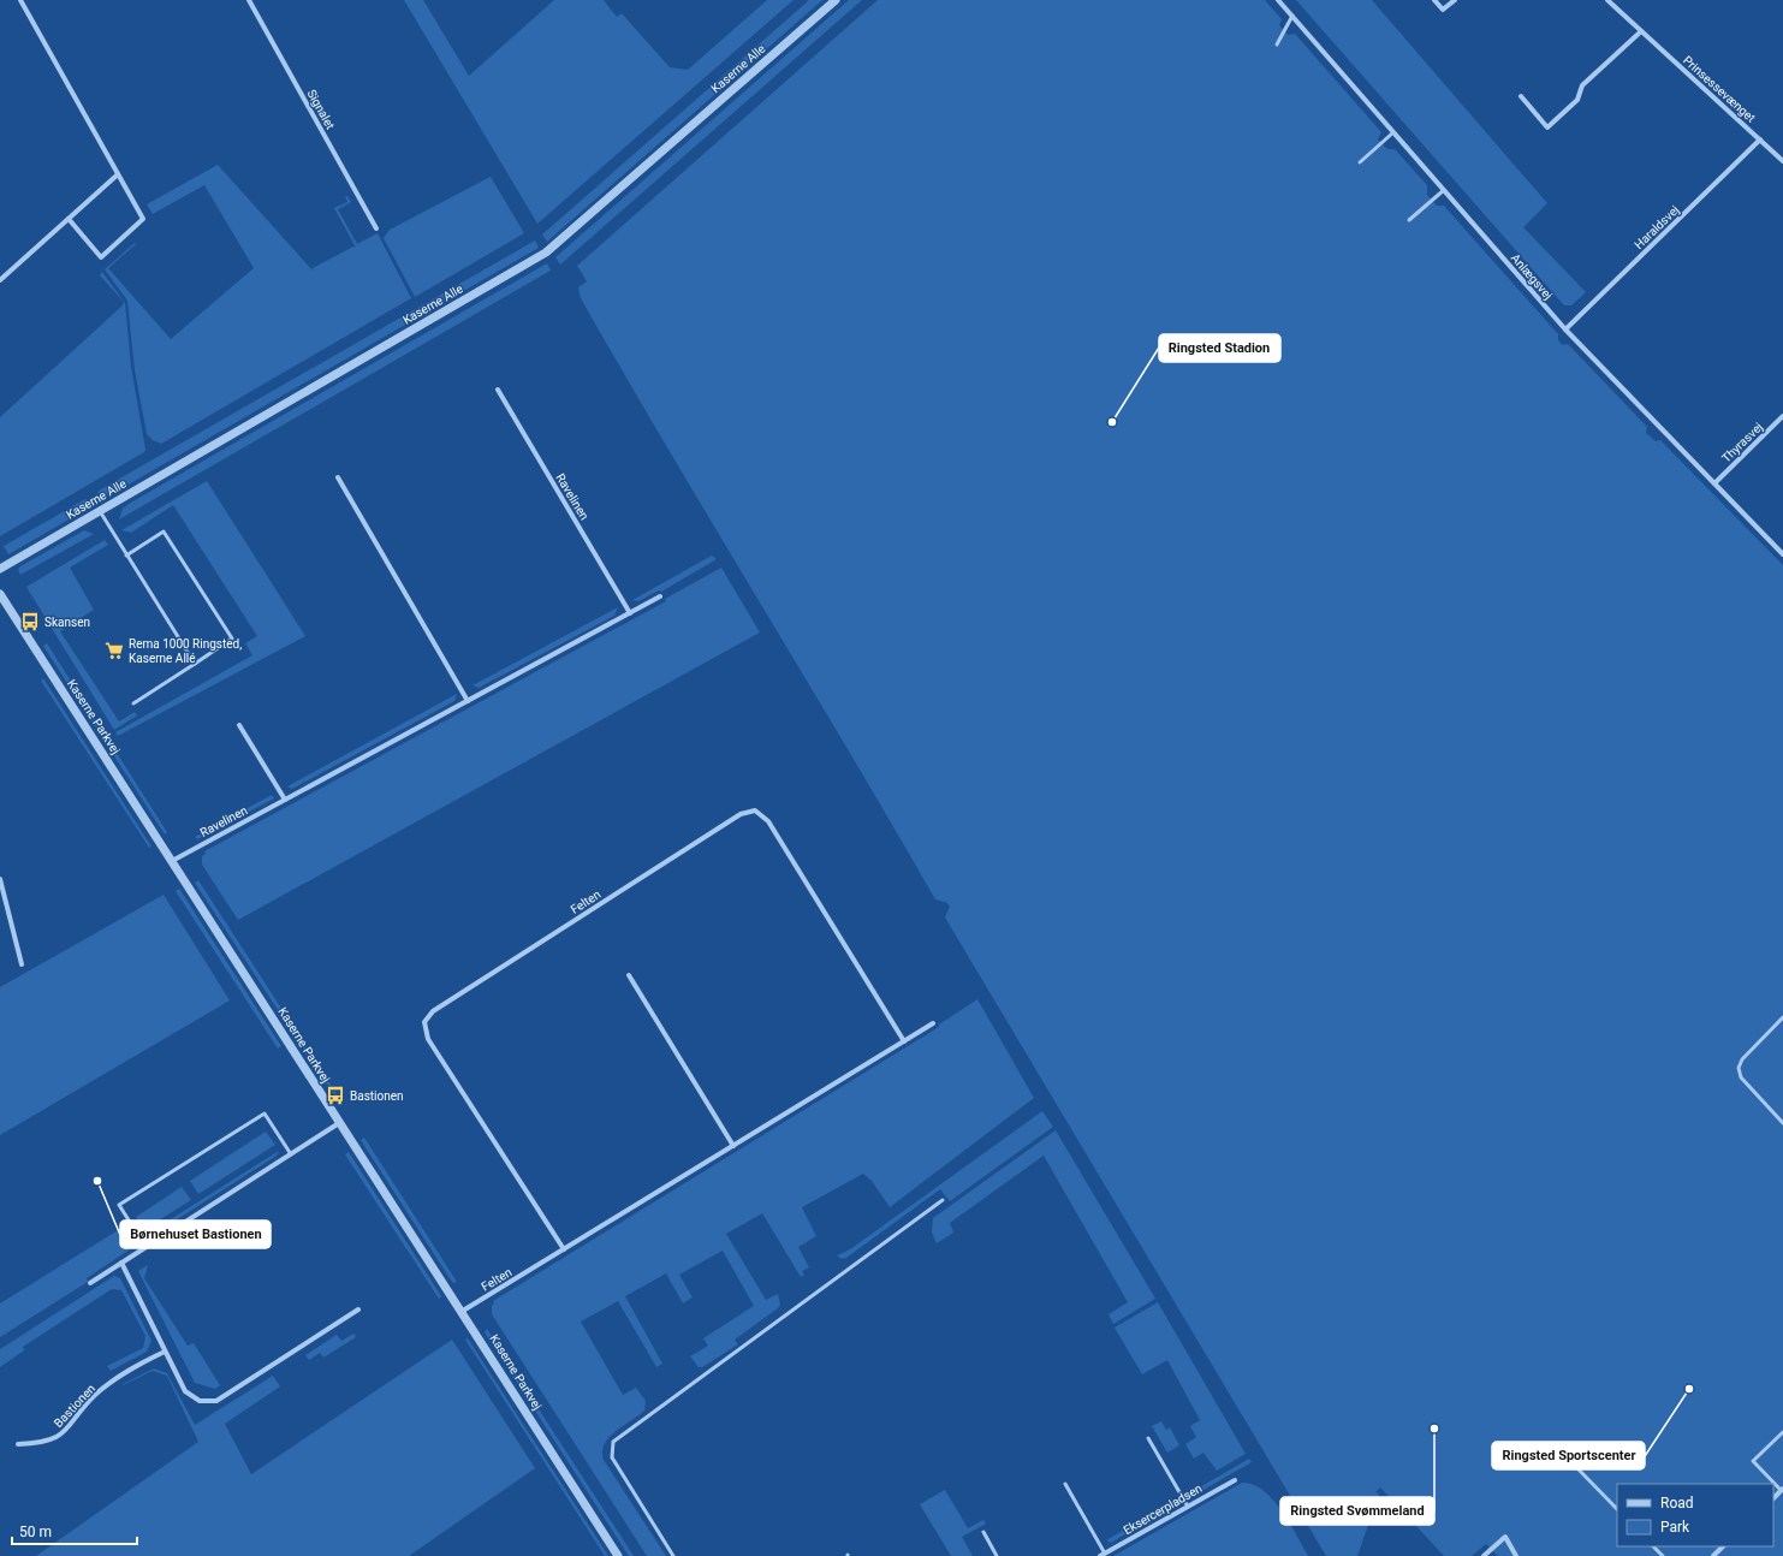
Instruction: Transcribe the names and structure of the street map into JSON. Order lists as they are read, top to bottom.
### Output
{
  "streets": {
    "street": [
      "Kaserne Alle",
      "Prinsessevænget",
      "Signalet",
      "Haraldsvej",
      "Anlægsvej",
      "Thyrasvej",
      "Ravelinen",
      "Kaserne Parkvej",
      "Felten",
      "Bastionen",
      "Eksercerpladsen"
    ]
  },
  "crossings": [
    ["Prinsessevænget", "Haraldsvej"],
    ["Haraldsvej", "Anlægsvej"],
    ["Anlægsvej", "Thyrasvej"],
    ["Ravelinen", "Kaserne Parkvej"],
    ["Kaserne Parkvej", "Felten"]
  ],
  "places": {
    "other": [
      "Ringsted Stadion",
      "Børnehuset Bastionen",
      "Ringsted Sportscenter",
      "Ringsted Svømmeland"
    ],
    "bus stop": ["Skansen", "Bastionen"],
    "supermarket": ["Rema 1000 Ringsted, Kaserne Allé"]
  },
  "legend": ["Road", "Park"],
  "scale_bar": "50 m"
}
